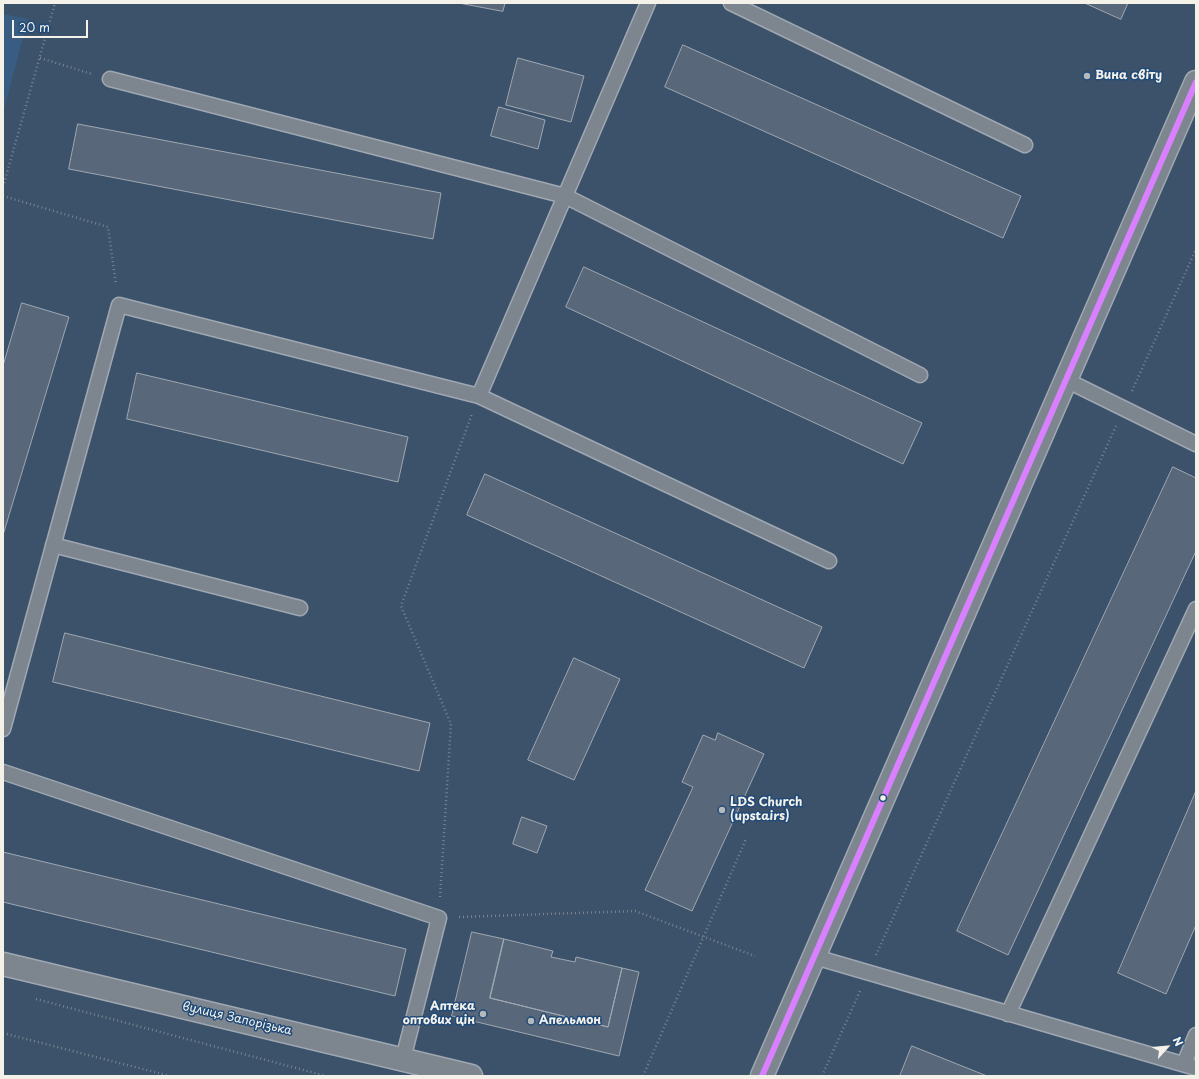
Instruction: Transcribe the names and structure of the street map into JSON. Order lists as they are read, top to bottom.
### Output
{
  "streets": {
    "main road": ["вулиця Запорізька"]
  },
  "places": [
    "Вина світу",
    "LDS Church (upstairs)",
    "Аптека оптових цін",
    "Апельмон"
  ],
  "scale_bar": "20 m",
  "north": "top right"
}
